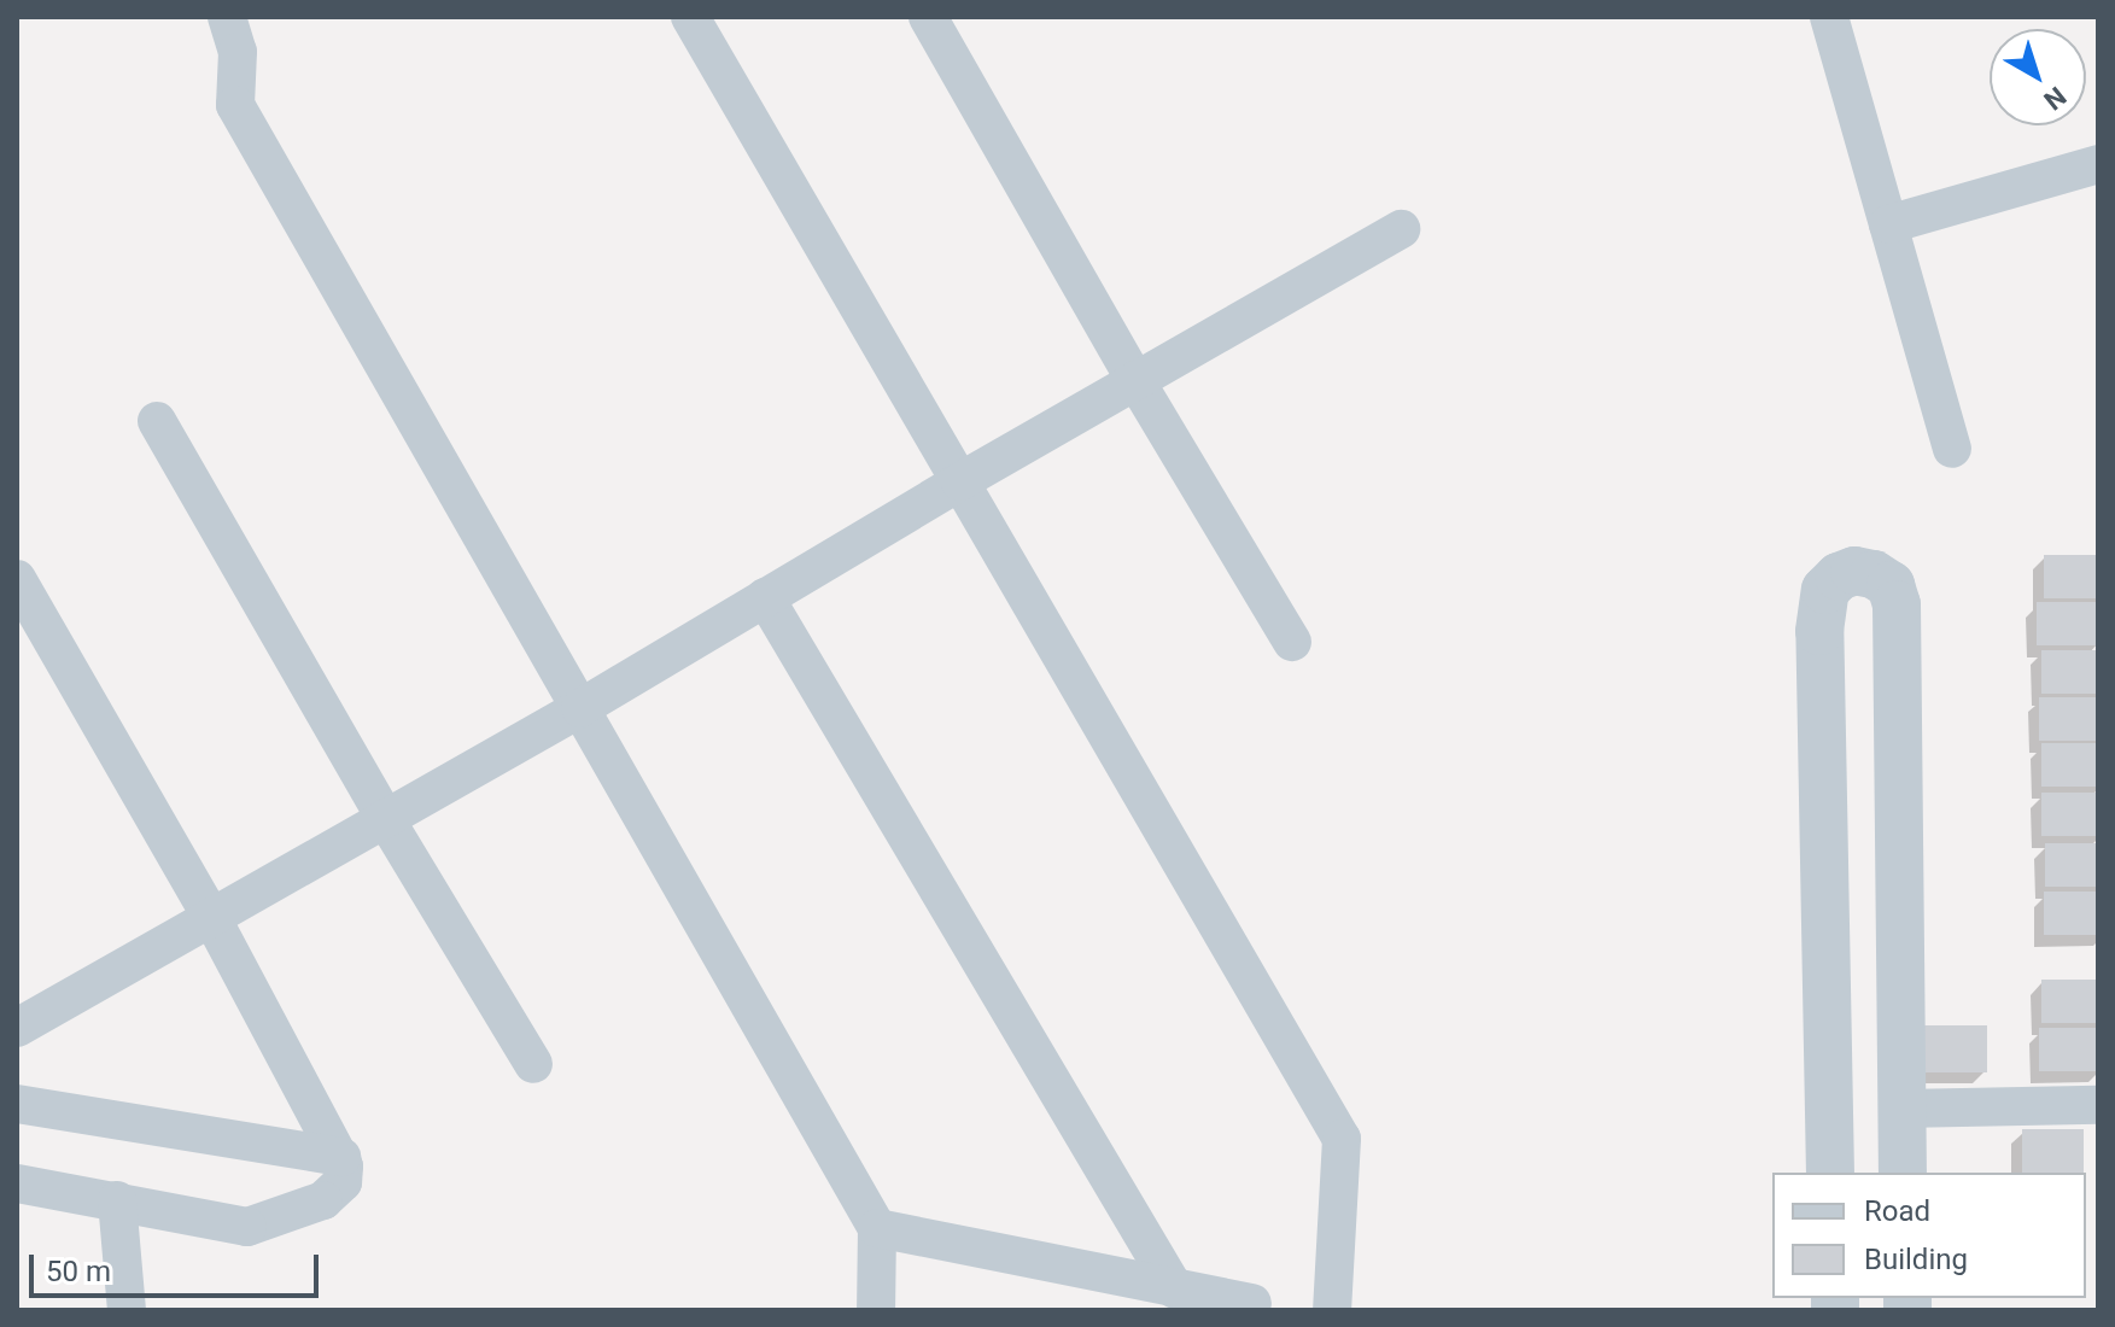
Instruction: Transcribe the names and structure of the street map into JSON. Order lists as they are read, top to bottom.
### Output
{
  "legend": ["Road", "Building"],
  "scale_bar": "50 m",
  "north": "bottom right"
}
